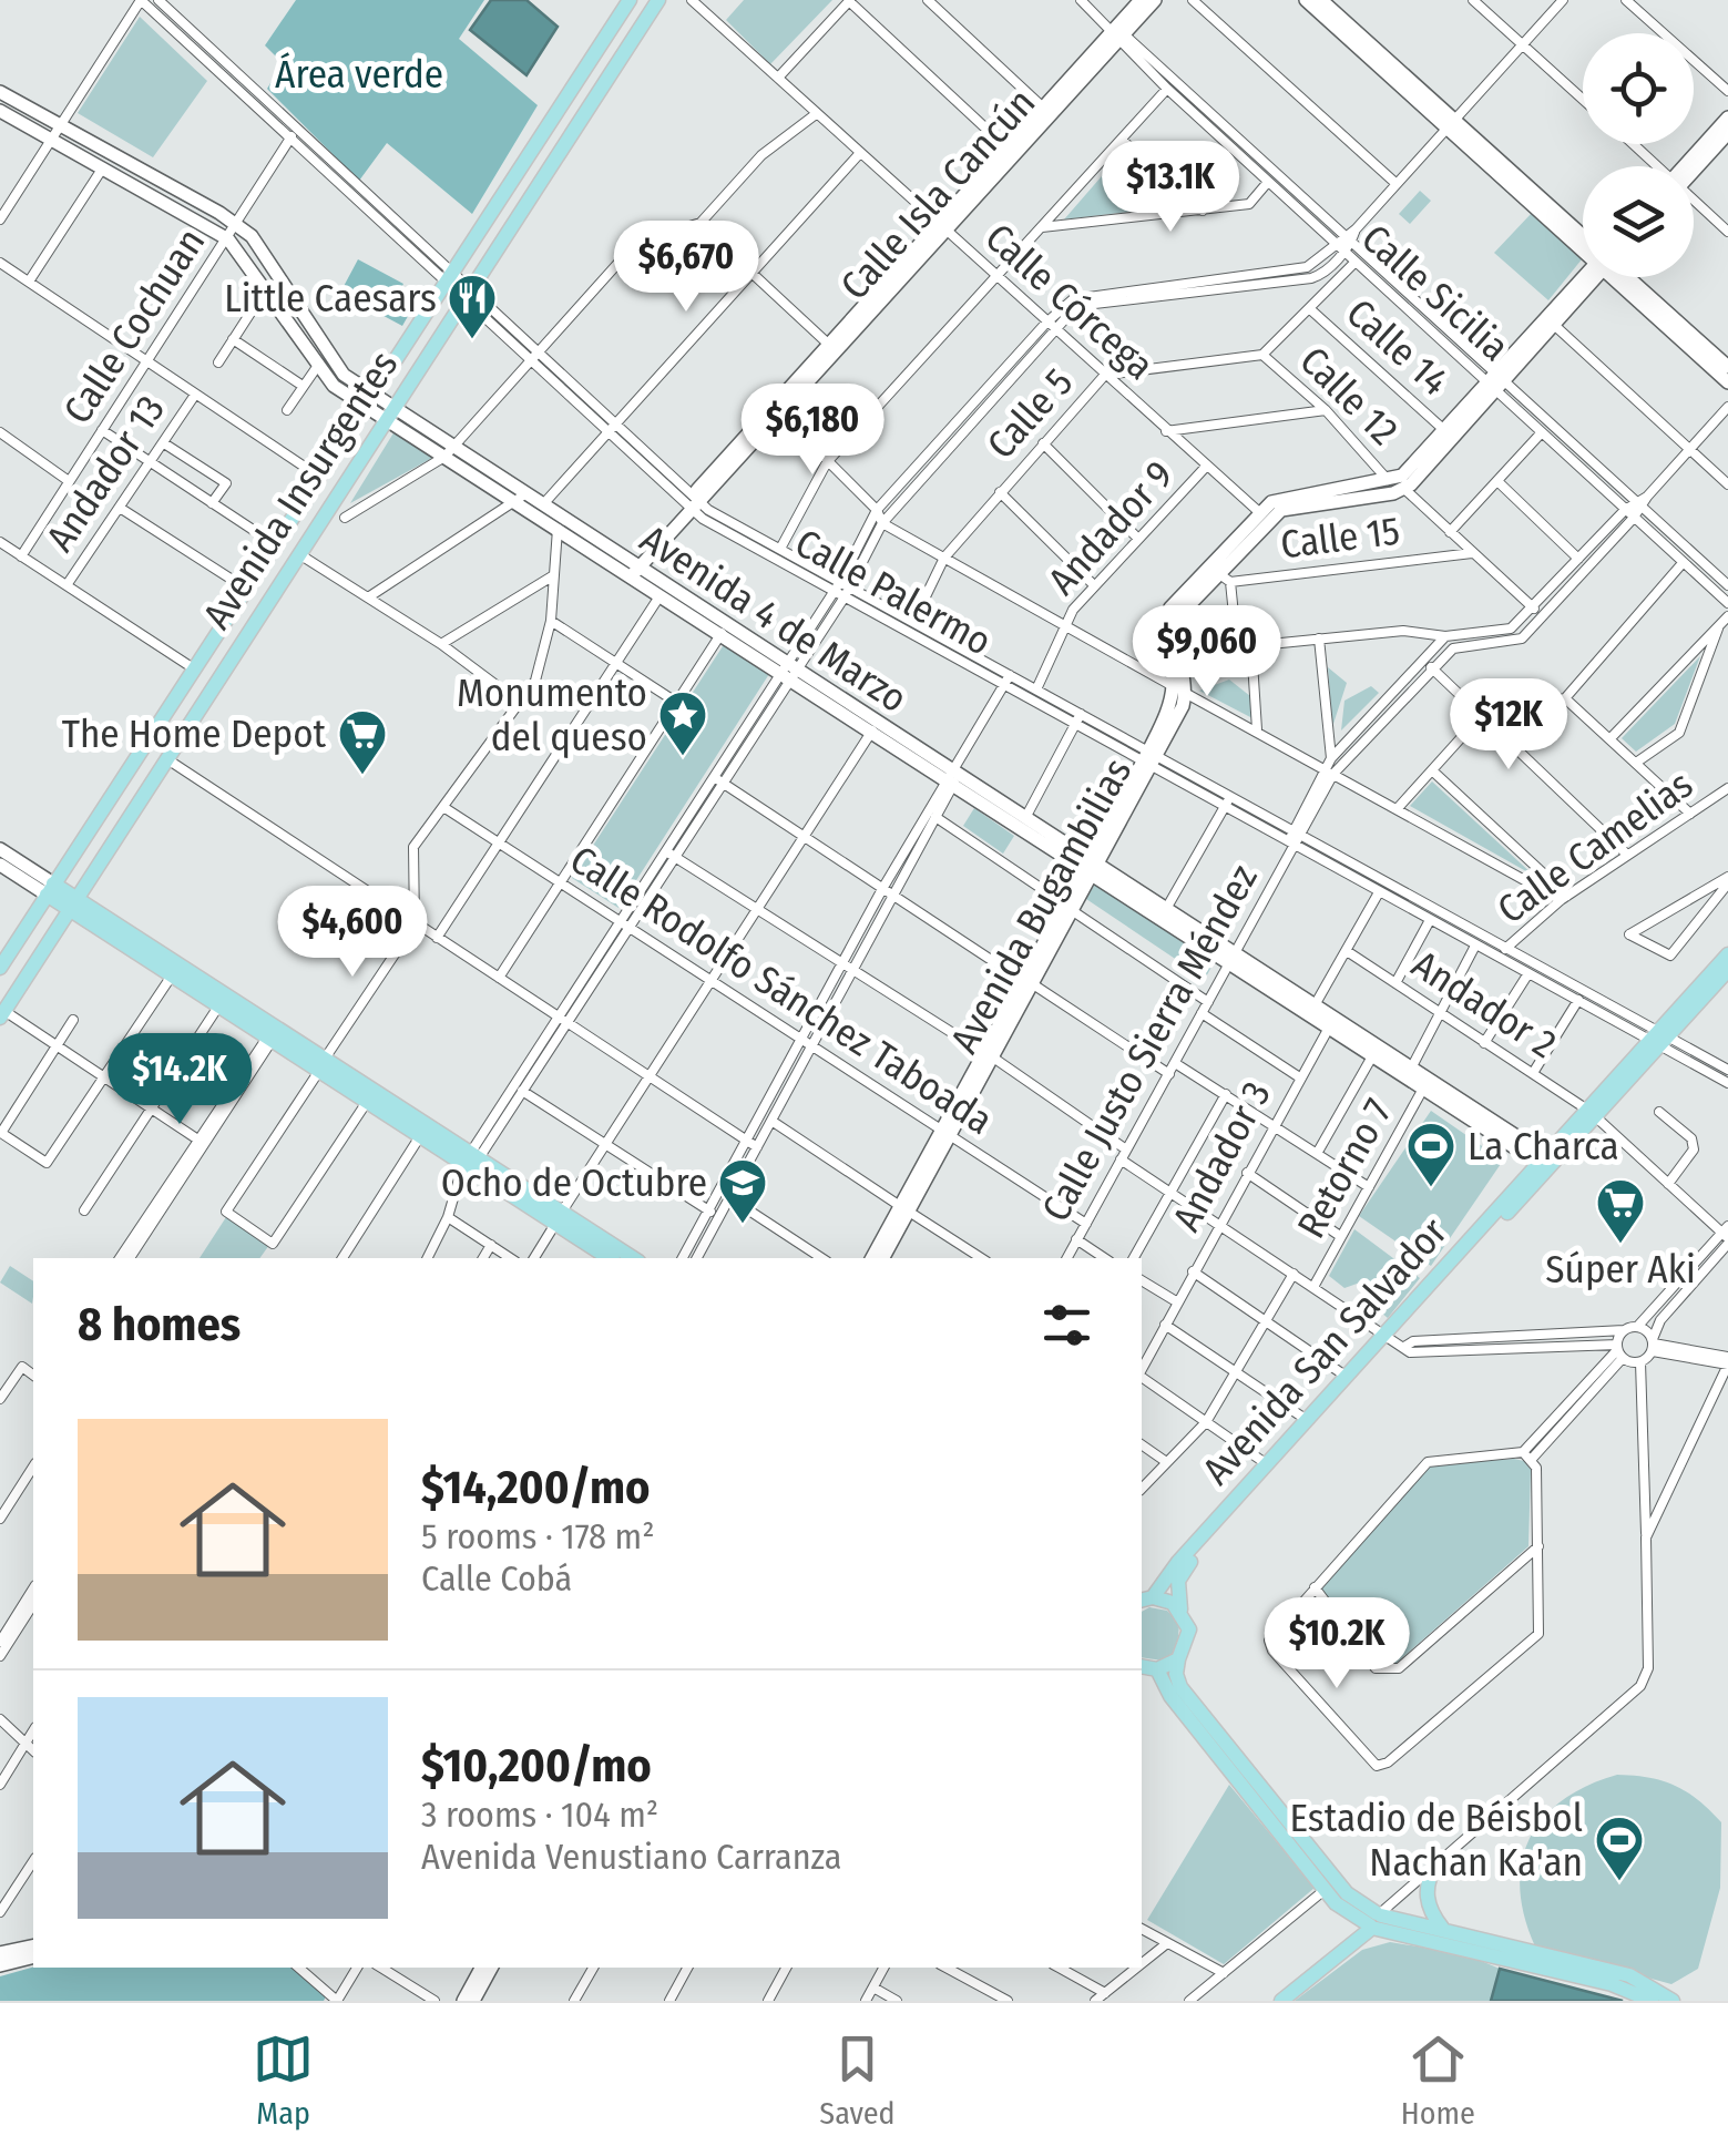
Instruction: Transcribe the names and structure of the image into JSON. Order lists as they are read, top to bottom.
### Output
{
  "streets": {
    "main road": [
      "Calle Isla Cancún",
      "Avenida Insurgentes",
      "Avenida 4 de Marzo",
      "Avenida Bugambilias",
      "Avenida San Salvador"
    ],
    "street": [
      "Calle Sicilia",
      "Calle Córcega",
      "Calle Cochuan",
      "Calle 14",
      "Calle 12",
      "Calle 5",
      "Andador 13",
      "Andador 9",
      "Calle 15",
      "Calle Palermo",
      "Calle Camelias",
      "Calle Rodolfo Sánchez Taboada",
      "Andador 2",
      "Calle Justo Sierra Méndez",
      "Andador 3",
      "Retorno 7"
    ]
  },
  "crossings": [
    ["Calle Isla Cancún", "Calle Sicilia"],
    ["Calle Isla Cancún", "Calle Córcega"],
    ["Calle Isla Cancún", "Calle Palermo"],
    ["Calle Isla Cancún", "Avenida 4 de Marzo"],
    ["Calle Córcega", "Calle 5"],
    ["Calle Córcega", "Andador 9"],
    ["Calle Córcega", "Avenida Bugambilias"],
    ["Calle Cochuan", "Calle Palermo"],
    ["Calle Cochuan", "Avenida 4 de Marzo"],
    ["Calle 12", "Calle 5"],
    ["Calle 12", "Calle 15"],
    ["Calle 12", "Avenida Bugambilias"],
    ["Calle 5", "Calle Palermo"],
    ["Avenida Insurgentes", "Calle Palermo"],
    ["Avenida Insurgentes", "Avenida 4 de Marzo"],
    ["Andador 9", "Calle Palermo"],
    ["Calle 15", "Avenida Bugambilias"],
    ["Calle Palermo", "Calle Camelias"],
    ["Calle Palermo", "Avenida Bugambilias"],
    ["Calle Palermo", "Calle Justo Sierra Méndez"],
    ["Calle Palermo", "Retorno 7"],
    ["Calle Palermo", "Avenida San Salvador"],
    ["Avenida 4 de Marzo", "Avenida Bugambilias"],
    ["Avenida 4 de Marzo", "Calle Justo Sierra Méndez"],
    ["Avenida 4 de Marzo", "Andador 3"],
    ["Avenida 4 de Marzo", "Retorno 7"],
    ["Avenida 4 de Marzo", "Avenida San Salvador"],
    ["Avenida Bugambilias", "Calle Rodolfo Sánchez Taboada"],
    ["Calle Rodolfo Sánchez Taboada", "Calle Justo Sierra Méndez"],
    ["Andador 2", "Retorno 7"],
    ["Andador 2", "Avenida San Salvador"]
  ],
  "parks": ["Área verde"],
  "places": {
    "restaurant": ["Little Caesars"],
    "place": ["Monumento del queso"],
    "supermarket": ["The Home Depot", "Súper Aki"],
    "sports": ["La Charca", "Estadio de Béisbol Nachan Ka'an"],
    "school or university": ["Ocho de Octubre"]
  },
  "page": {
    "price": [
      "$13.1K",
      "$6,670",
      "$6,180",
      "$9,060",
      "$12K",
      "$4,600",
      "$14.2K",
      "$10.2K"
    ],
    "heading": "8 homes",
    "list": [
      {
        "name": "$14,200/mo",
        "note": "5 rooms · 178 m² · Calle Cobá"
      },
      {
        "name": "$10,200/mo",
        "note": "3 rooms · 104 m² · Avenida Venustiano Carranza"
      }
    ],
    "tabs": ["Map", "Saved", "Home"]
  }
}
